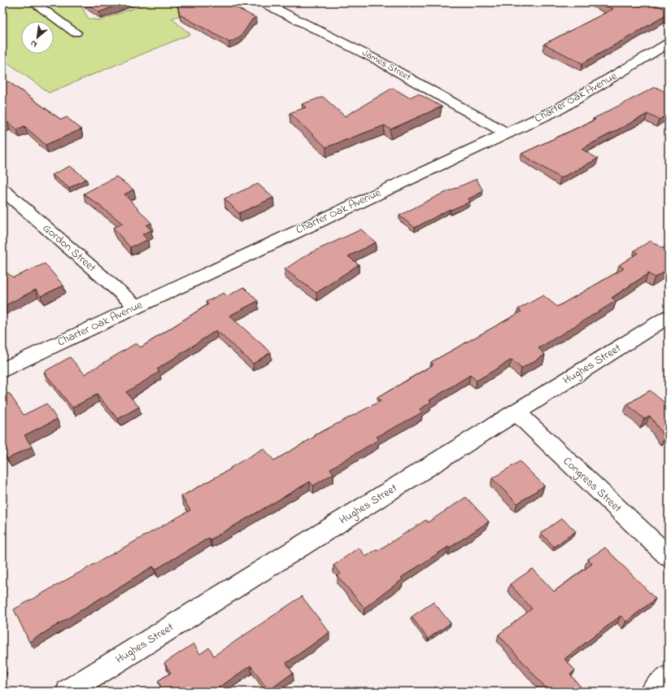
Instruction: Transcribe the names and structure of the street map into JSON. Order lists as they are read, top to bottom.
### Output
{
  "streets": {
    "street": [
      "James Street",
      "Charter Oak Avenue",
      "Gordon Street",
      "Hughes Street",
      "Congress Street"
    ]
  },
  "crossings": [
    ["James Street", "Charter Oak Avenue"],
    ["Charter Oak Avenue", "Gordon Street"],
    ["Hughes Street", "Congress Street"]
  ],
  "north": "bottom left"
}
